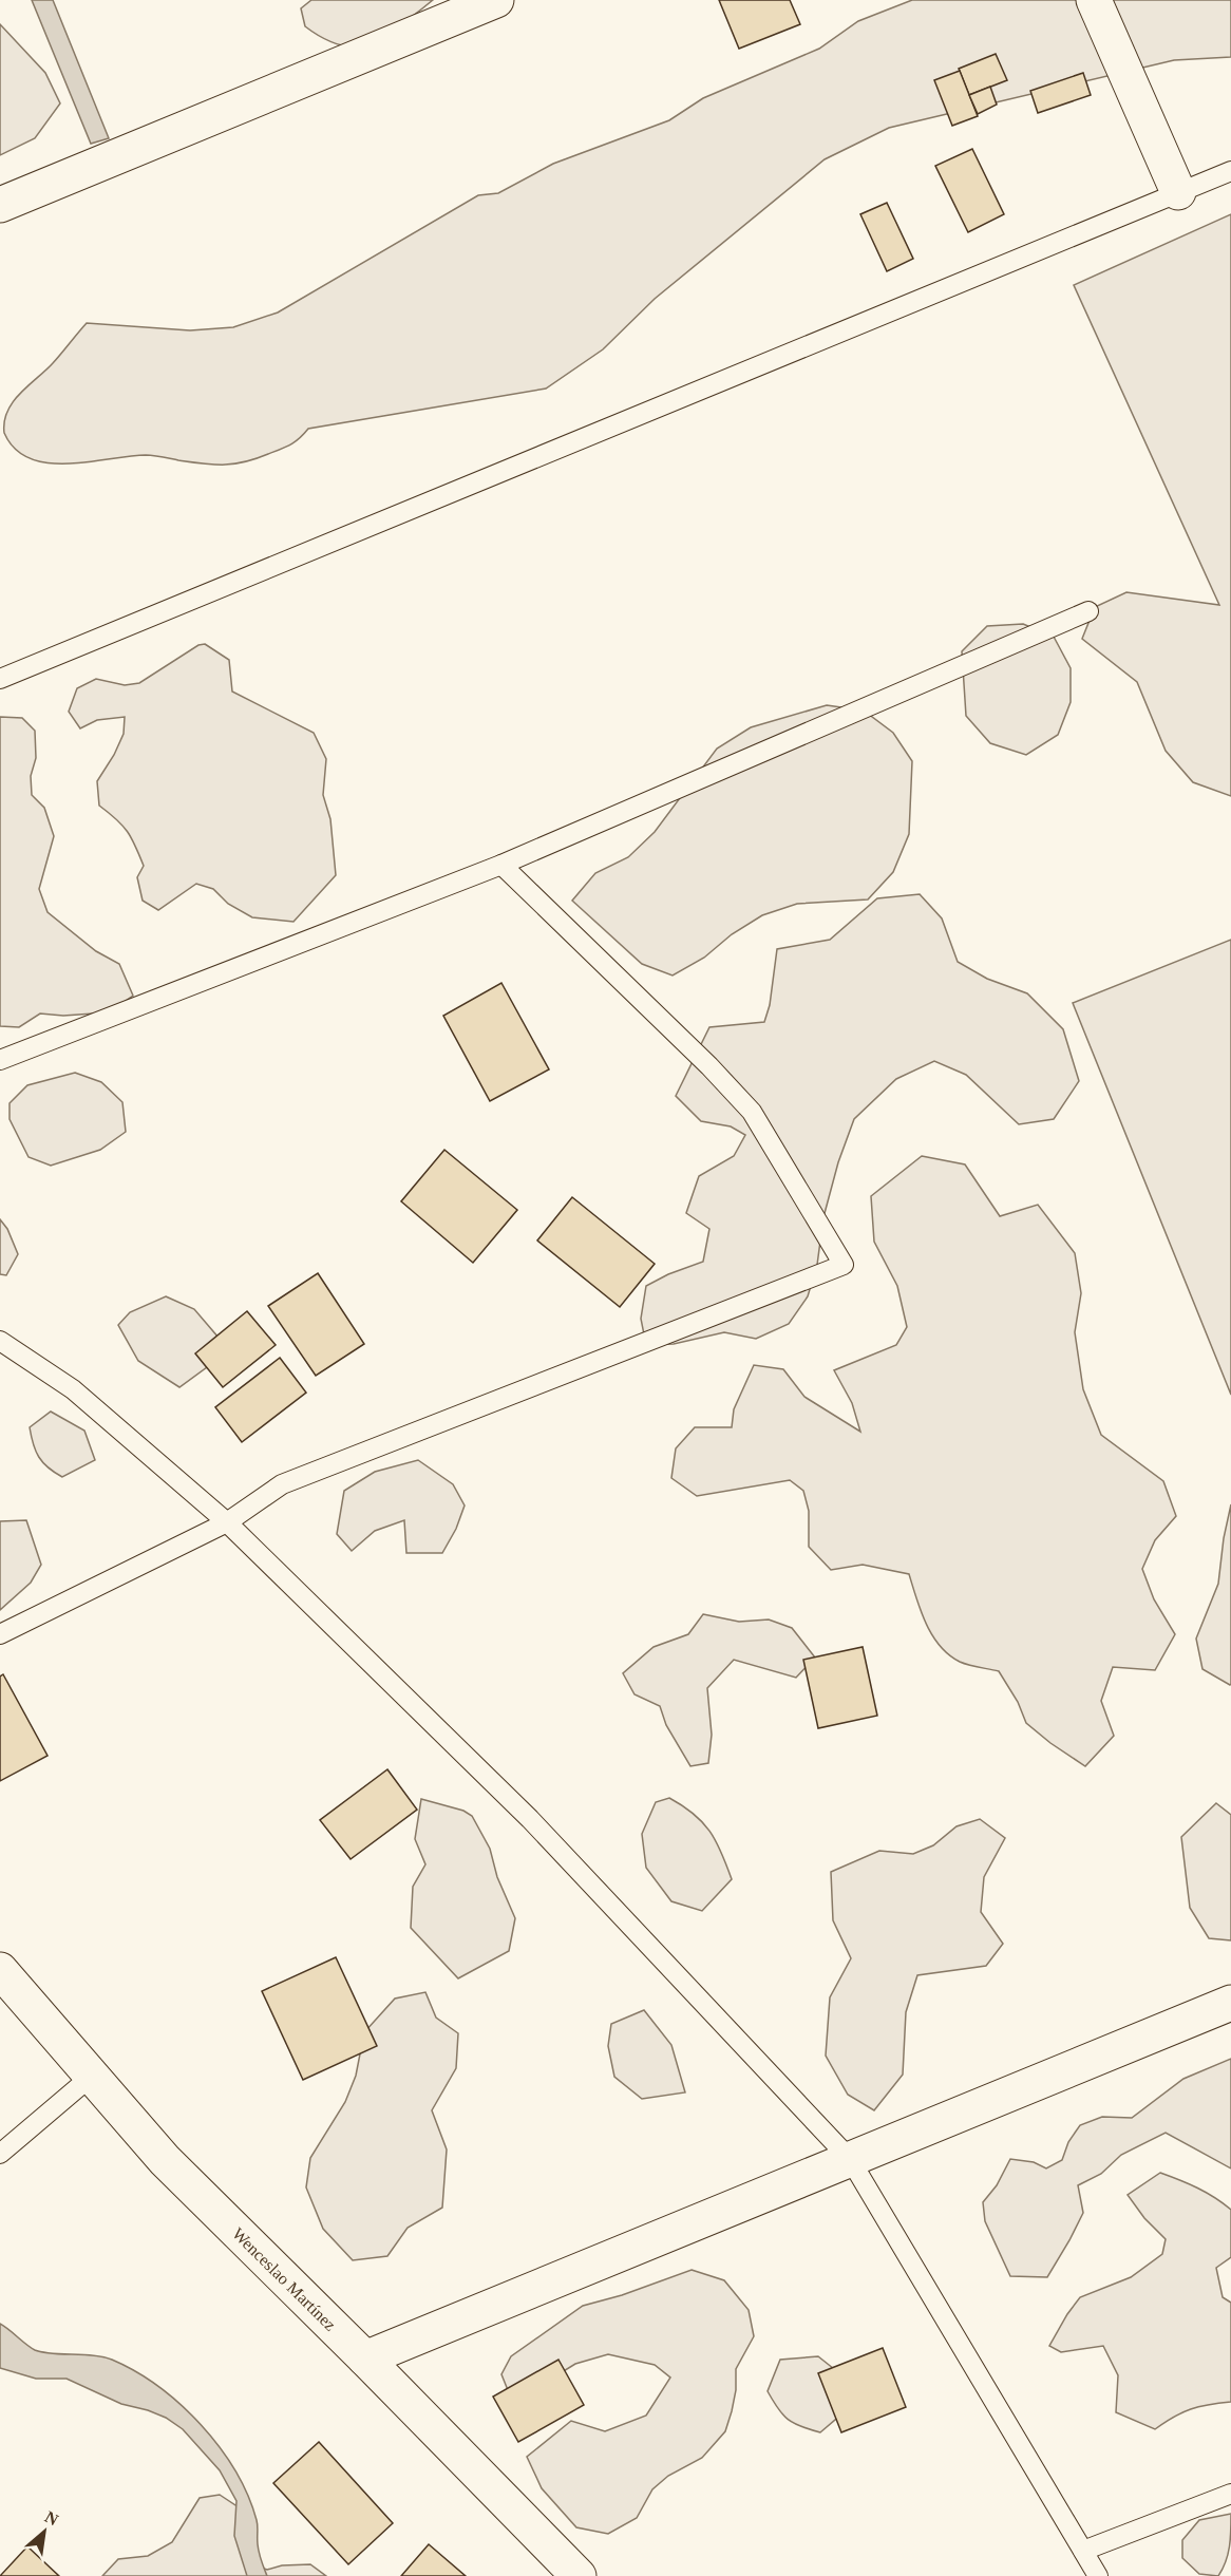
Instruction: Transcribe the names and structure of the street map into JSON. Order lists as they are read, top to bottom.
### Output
{
  "streets": {
    "street": ["Wenceslao Martínez"]
  },
  "north": "top right"
}
